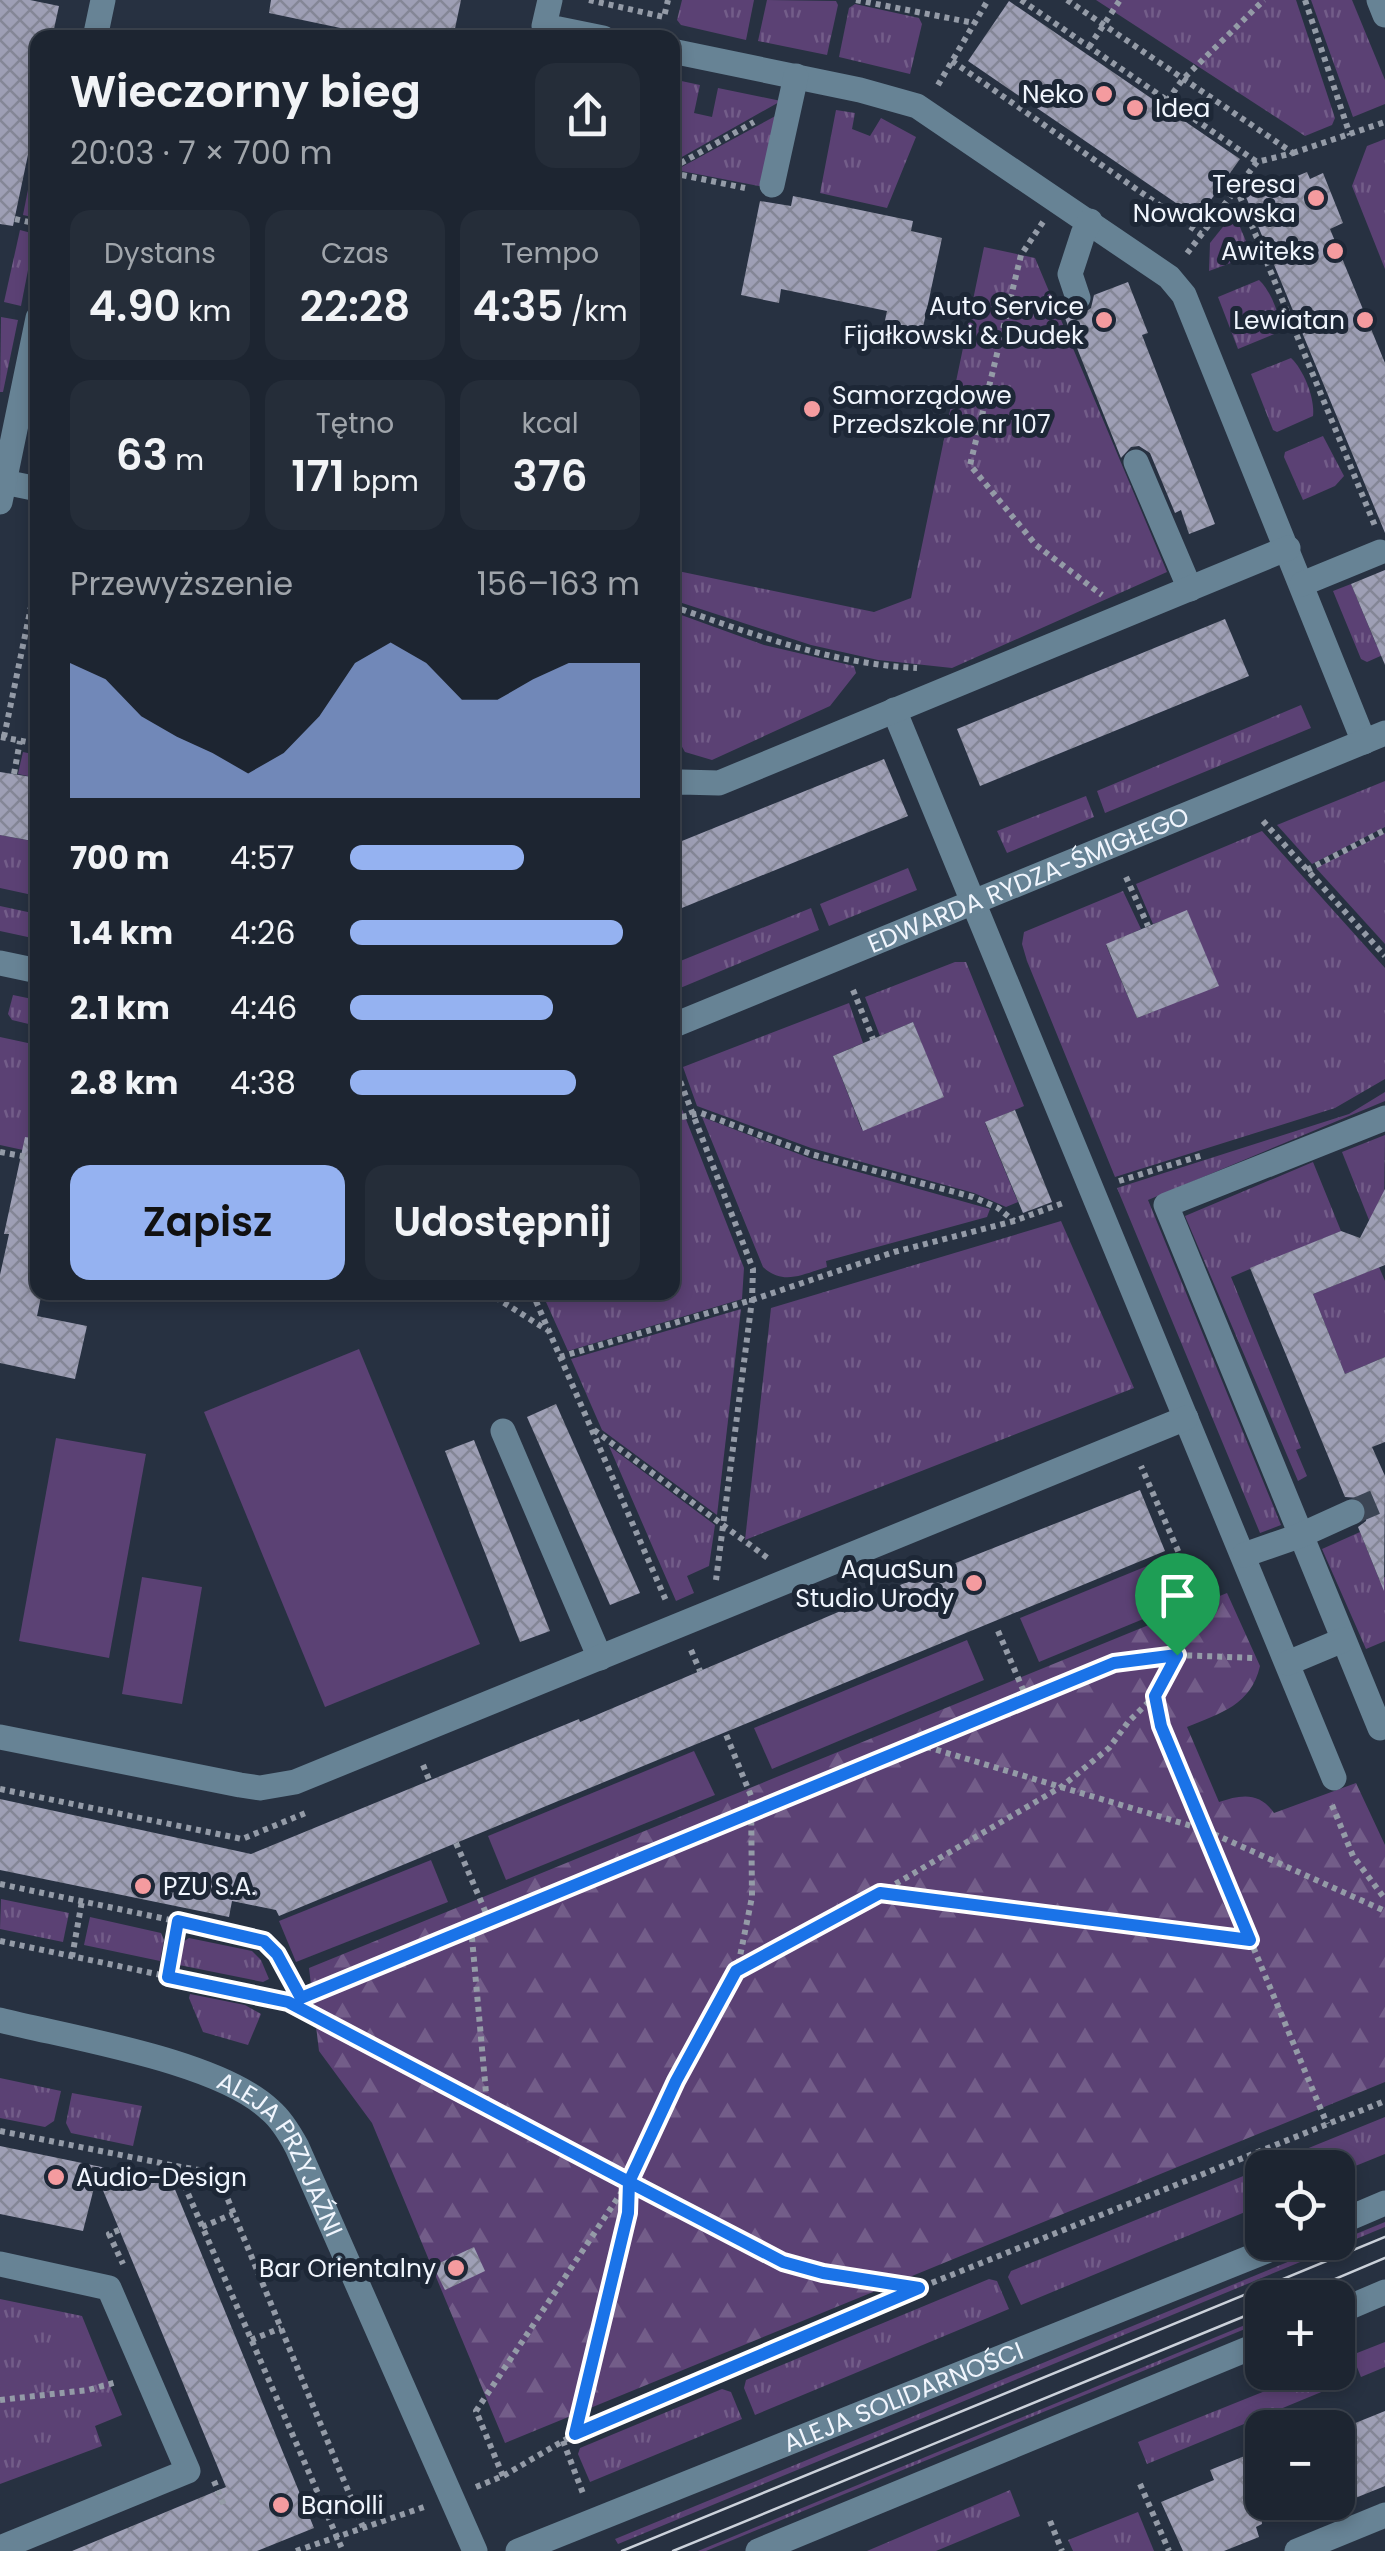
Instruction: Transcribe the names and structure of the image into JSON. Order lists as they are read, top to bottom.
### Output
{
  "streets": {
    "street": ["EDWARDA RYDZA-ŚMIGŁEGO", "ALEJA PRZYJAŹNI", "ALEJA SOLIDARNOŚCI"]
  },
  "places": [
    "Neko",
    "Idea",
    "Teresa Nowakowska",
    "Awiteks",
    "Auto Service Fijałkowski & Dudek",
    "Lewiatan",
    "Samorządowe Przedszkole nr 107",
    "AquaSun Studio Urody",
    "PZU S.A.",
    "Audio-Design",
    "Bar Orientalny",
    "Banolli"
  ],
  "page": {
    "heading": ["Wieczorny bieg", "20:03 · 7 × 700 m"],
    "stats": [
      ["Dystans", "4.90 km"],
      ["Czas", "22:28"],
      ["Tempo", "4:35 /km"],
      ["63 m"],
      ["Tętno", "171 bpm"],
      ["kcal", "376"]
    ],
    "chart": ["Przewyższenie", "156–163 m"],
    "list": [
      {
        "name": "700 m",
        "note": "4:57"
      },
      {
        "name": "1.4 km",
        "note": "4:26"
      },
      {
        "name": "2.1 km",
        "note": "4:46"
      },
      {
        "name": "2.8 km",
        "note": "4:38"
      }
    ],
    "buttons": ["Zapisz", "Udostępnij"],
    "map_buttons": ["+", "−"]
  }
}
